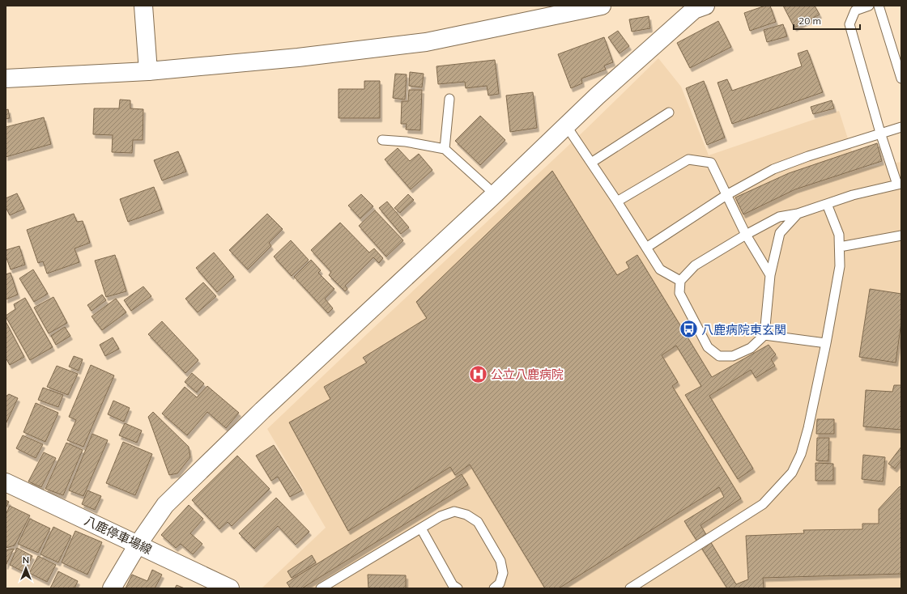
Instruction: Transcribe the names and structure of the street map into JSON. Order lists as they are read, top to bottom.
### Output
{
  "streets": {
    "street": ["八鹿停車場線"]
  },
  "places": {
    "bus stop": ["八鹿病院東玄関"],
    "hospital": ["公立八鹿病院"]
  },
  "scale_bar": "20 m",
  "north": "top"
}
